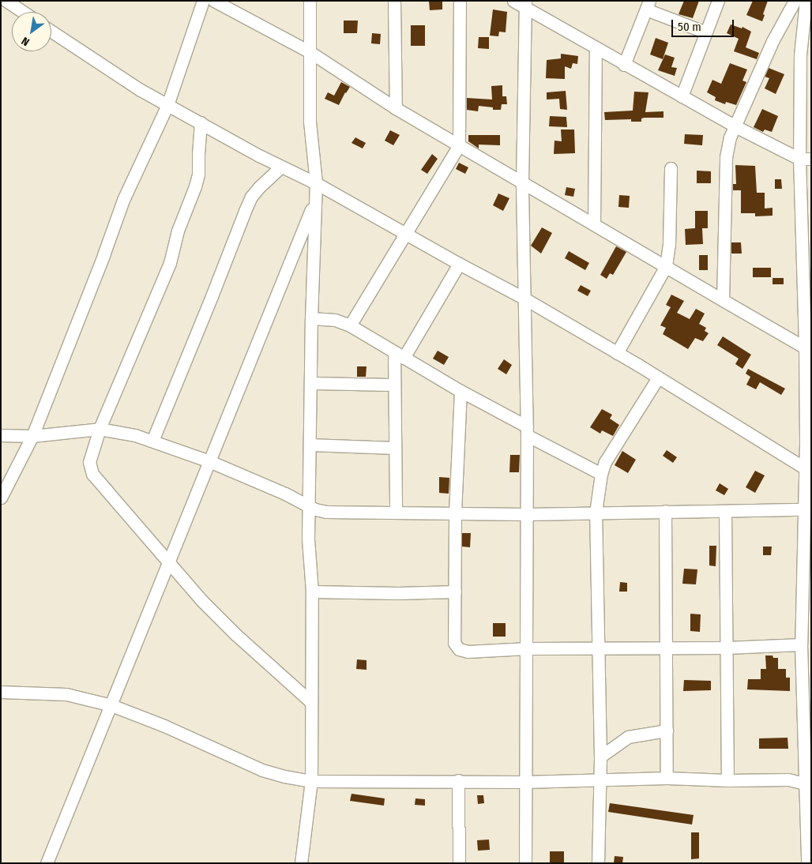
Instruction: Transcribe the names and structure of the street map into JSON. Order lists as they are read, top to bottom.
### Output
{
  "scale_bar": "50 m",
  "north": "bottom left"
}
